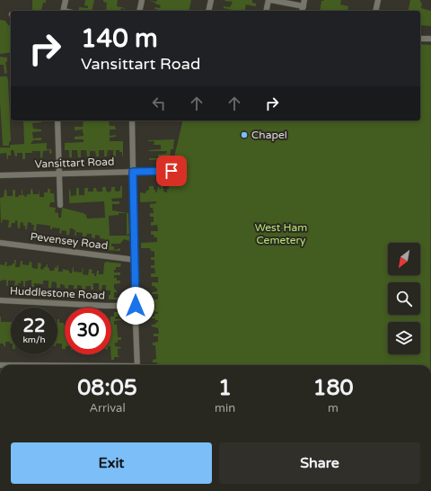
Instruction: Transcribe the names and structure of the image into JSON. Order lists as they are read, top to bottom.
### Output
{
  "streets": {
    "street": ["Vansittart Road", "Pevensey Road", "Huddlestone Road"]
  },
  "crossings": [
    ["Pevensey Road", "Huddlestone Road"]
  ],
  "parks": ["West Ham Cemetery"],
  "places": ["Chapel"],
  "north": "bottom left",
  "page": {
    "turn": ["140 m", "Vansittart Road"],
    "speed": "22 km/h",
    "limit": "30",
    "eta": [
      "08:05",
      "Arrival",
      "1",
      "min",
      "180",
      "m"
    ],
    "buttons": ["Exit", "Share"]
  }
}
